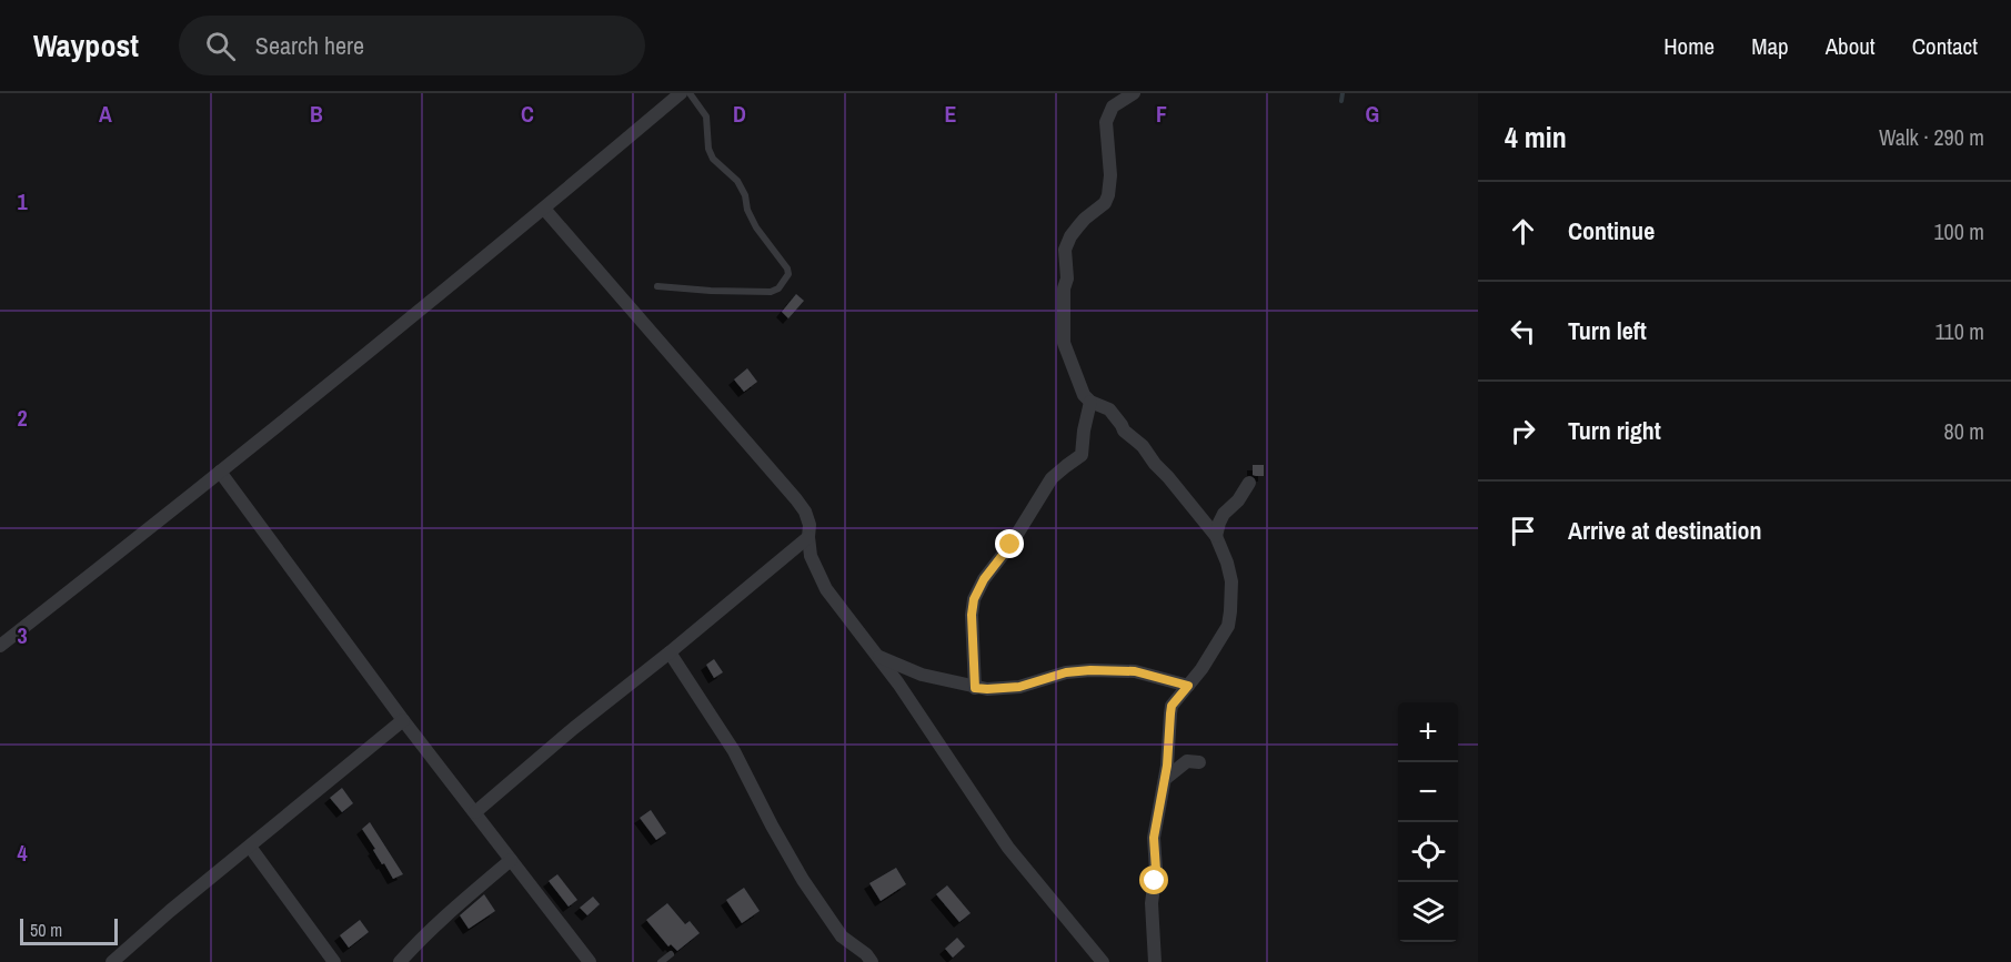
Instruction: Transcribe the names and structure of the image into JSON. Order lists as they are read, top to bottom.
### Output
{
  "scale_bar": "50 m",
  "page": {
    "header": "Waypost",
    "search": "Search here",
    "nav": [
      "Home",
      "Map",
      "About",
      "Contact"
    ],
    "heading": ["4 min", "Walk · 290 m"],
    "list": [
      ["Continue", "100 m"],
      ["Turn left", "110 m"],
      ["Turn right", "80 m"],
      "Arrive at destination"
    ],
    "map_buttons": ["+", "−"],
    "scale": "50 m"
  },
  "grid": {
    "columns": [
      "A",
      "B",
      "C",
      "D",
      "E",
      "F",
      "G"
    ],
    "rows": [
      "1",
      "2",
      "3",
      "4"
    ]
  }
}
